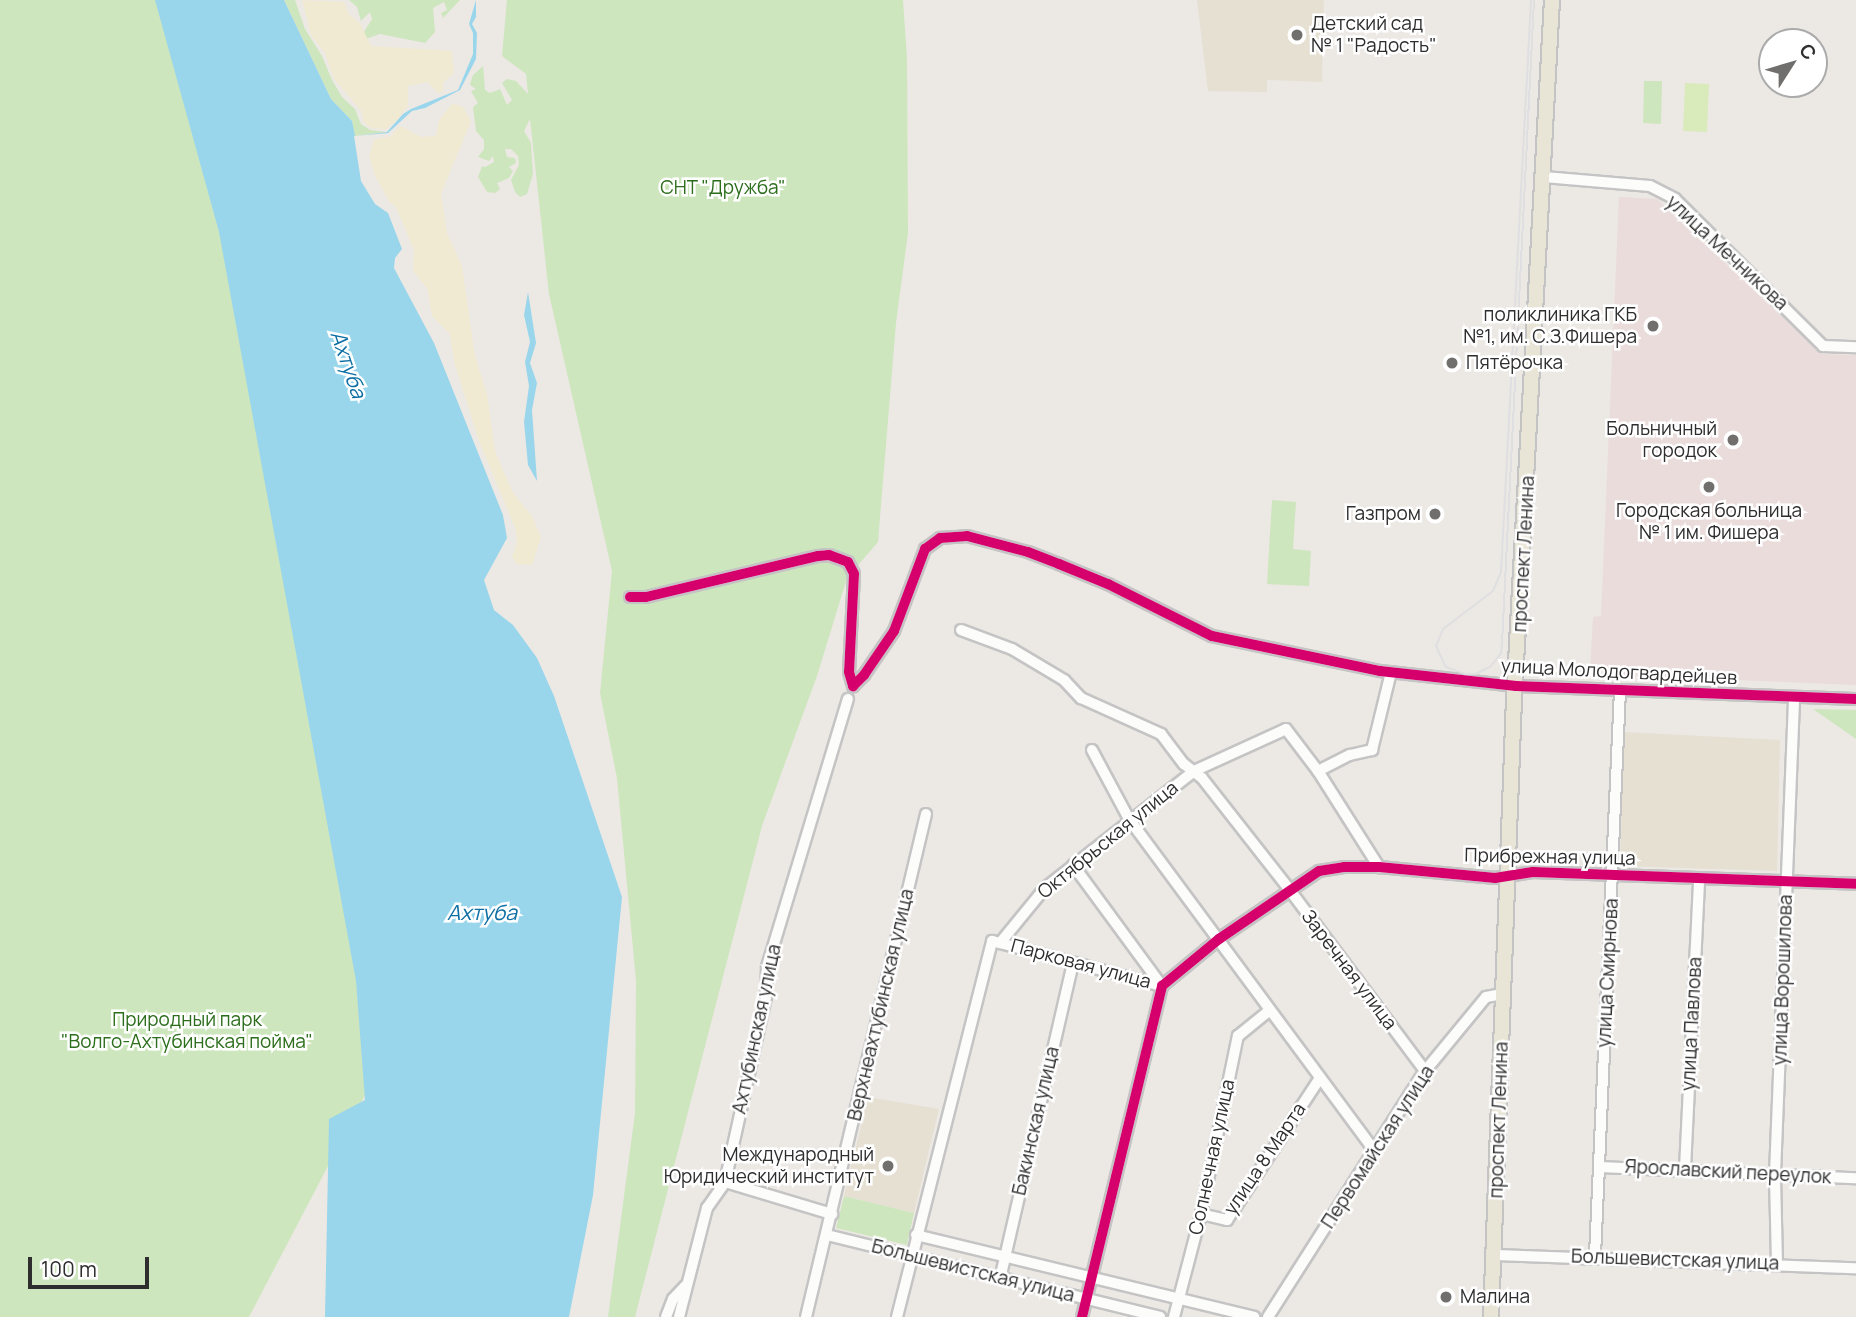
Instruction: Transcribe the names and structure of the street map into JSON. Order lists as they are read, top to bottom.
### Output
{
  "streets": {
    "main road": ["проспект Ленина"],
    "street": [
      "улица Мечникова",
      "улица Молодогвардейцев",
      "Октябрьская улица",
      "Прибрежная улица",
      "Парковая улица",
      "Заречная улица",
      "улица Смирнова",
      "улица Ворошилова",
      "Верхнеахтубинская улица",
      "улица Павлова",
      "Ахтубинская улица",
      "Бакинская улица",
      "Первомайская улица",
      "Солнечная улица",
      "улица 8 Марта",
      "Ярославский переулок",
      "Большевистская улица"
    ]
  },
  "crossings": [
    ["улица Мечникова", "проспект Ленина"],
    ["проспект Ленина", "улица Молодогвардейцев"],
    ["проспект Ленина", "Прибрежная улица"],
    ["проспект Ленина", "Первомайская улица"],
    ["проспект Ленина", "Большевистская улица"],
    ["улица Молодогвардейцев", "улица Смирнова"],
    ["улица Молодогвардейцев", "улица Ворошилова"],
    ["Октябрьская улица", "Прибрежная улица"],
    ["Октябрьская улица", "Парковая улица"],
    ["Октябрьская улица", "Заречная улица"],
    ["Октябрьская улица", "Большевистская улица"],
    ["Прибрежная улица", "Парковая улица"],
    ["Прибрежная улица", "Заречная улица"],
    ["Прибрежная улица", "улица Смирнова"],
    ["Прибрежная улица", "улица Ворошилова"],
    ["Прибрежная улица", "улица Павлова"],
    ["Парковая улица", "Бакинская улица"],
    ["Заречная улица", "Первомайская улица"],
    ["улица Смирнова", "Ярославский переулок"],
    ["улица Смирнова", "Большевистская улица"],
    ["улица Ворошилова", "Ярославский переулок"],
    ["улица Ворошилова", "Большевистская улица"],
    ["Верхнеахтубинская улица", "Большевистская улица"],
    ["улица Павлова", "Ярославский переулок"],
    ["Бакинская улица", "Большевистская улица"],
    ["Солнечная улица", "улица 8 Марта"],
    ["Солнечная улица", "Большевистская улица"]
  ],
  "water": ["Ахтуба"],
  "parks": ["СНТ \"Дружба\"", "Природный парк \"Волго-Ахтубинская пойма\""],
  "places": [
    "Детский сад № 1 \"Радость\"",
    "поликлиника ГКБ №1, им. С.З.Фишера",
    "Пятёрочка",
    "Больничный городок",
    "Городская больница № 1 им. Фишера",
    "Газпром",
    "Международный Юридический институт",
    "Малина"
  ],
  "scale_bar": "100 m",
  "north": "top right"
}
